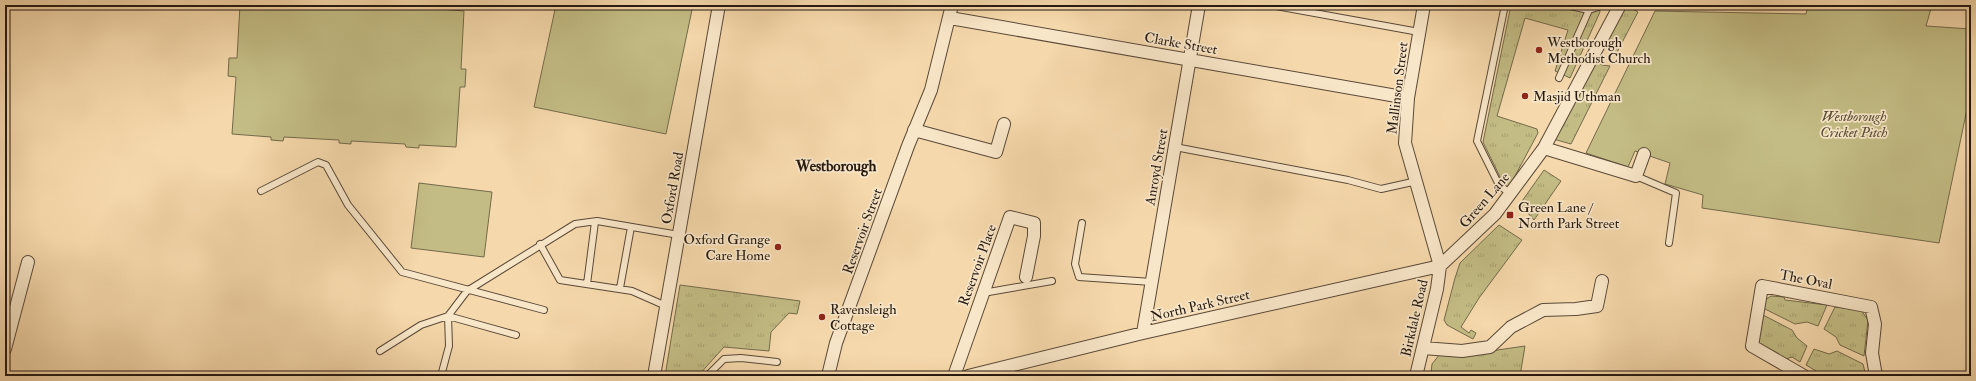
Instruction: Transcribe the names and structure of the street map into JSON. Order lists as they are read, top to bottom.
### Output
{
  "streets": {
    "street": [
      "Clarke Street",
      "Mallinson Street",
      "Anroyd Street",
      "Oxford Road",
      "Green Lane",
      "Reservoir Street",
      "Reservoir Place",
      "The Oval",
      "North Park Street",
      "Birkdale Road"
    ]
  },
  "crossings": [
    ["Clarke Street", "Mallinson Street"],
    ["Clarke Street", "Anroyd Street"],
    ["Clarke Street", "Reservoir Street"],
    ["Mallinson Street", "Green Lane"],
    ["Mallinson Street", "North Park Street"],
    ["Mallinson Street", "Birkdale Road"],
    ["Anroyd Street", "North Park Street"],
    ["Green Lane", "North Park Street"],
    ["Green Lane", "Birkdale Road"],
    ["North Park Street", "Birkdale Road"]
  ],
  "districts": ["Westborough"],
  "parks": ["Westborough Cricket Pitch"],
  "places": {
    "other": [
      "Westborough Methodist Church",
      "Masjid Uthman",
      "Oxford Grange Care Home",
      "Ravensleigh Cottage"
    ],
    "transit": ["Green Lane / North Park Street"]
  }
}
